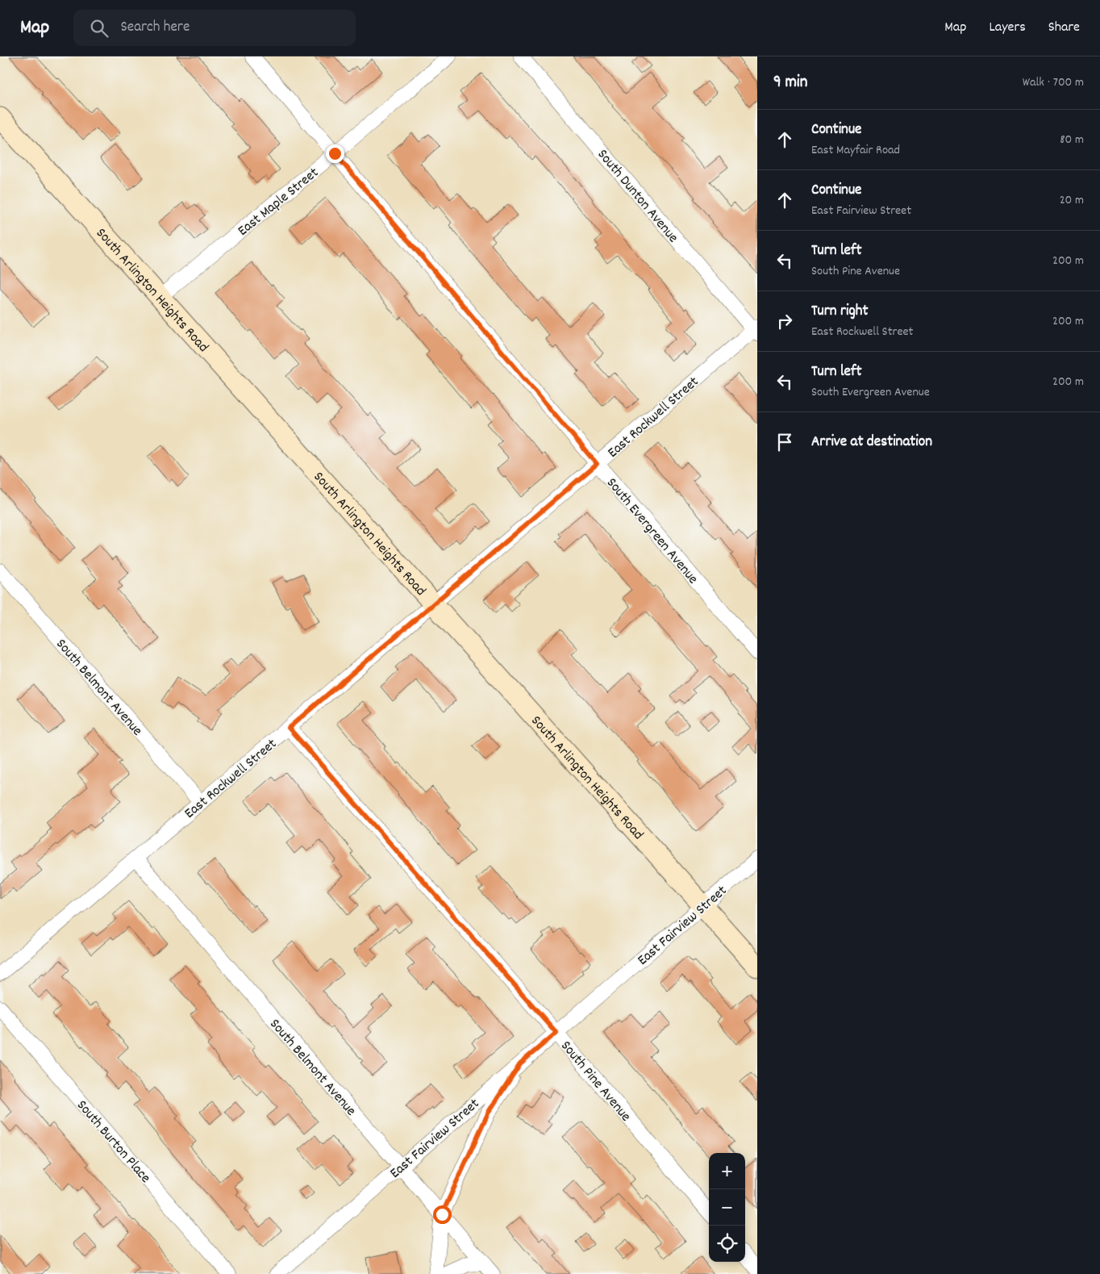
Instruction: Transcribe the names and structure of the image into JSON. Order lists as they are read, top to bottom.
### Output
{
  "streets": {
    "main road": ["South Arlington Heights Road"],
    "street": [
      "South Dunton Avenue",
      "East Maple Street",
      "East Rockwell Street",
      "South Evergreen Avenue",
      "South Belmont Avenue",
      "East Fairview Street",
      "South Pine Avenue",
      "South Burton Place"
    ]
  },
  "crossings": [
    ["South Dunton Avenue", "East Rockwell Street"],
    ["East Maple Street", "South Arlington Heights Road"],
    ["East Maple Street", "South Evergreen Avenue"],
    ["South Arlington Heights Road", "East Rockwell Street"],
    ["South Arlington Heights Road", "East Fairview Street"],
    ["East Rockwell Street", "South Evergreen Avenue"],
    ["East Rockwell Street", "South Belmont Avenue"],
    ["East Rockwell Street", "South Pine Avenue"],
    ["South Belmont Avenue", "East Fairview Street"],
    ["East Fairview Street", "South Pine Avenue"]
  ],
  "page": {
    "header": "Map",
    "search": "Search here",
    "nav": ["Map", "Layers", "Share"],
    "heading": ["9 min", "Walk · 700 m"],
    "list": [
      ["Continue", "East Mayfair Road", "80 m"],
      ["Continue", "East Fairview Street", "20 m"],
      ["Turn left", "South Pine Avenue", "200 m"],
      ["Turn right", "East Rockwell Street", "200 m"],
      ["Turn left", "South Evergreen Avenue", "200 m"],
      "Arrive at destination"
    ],
    "map_buttons": ["+", "−"]
  }
}
